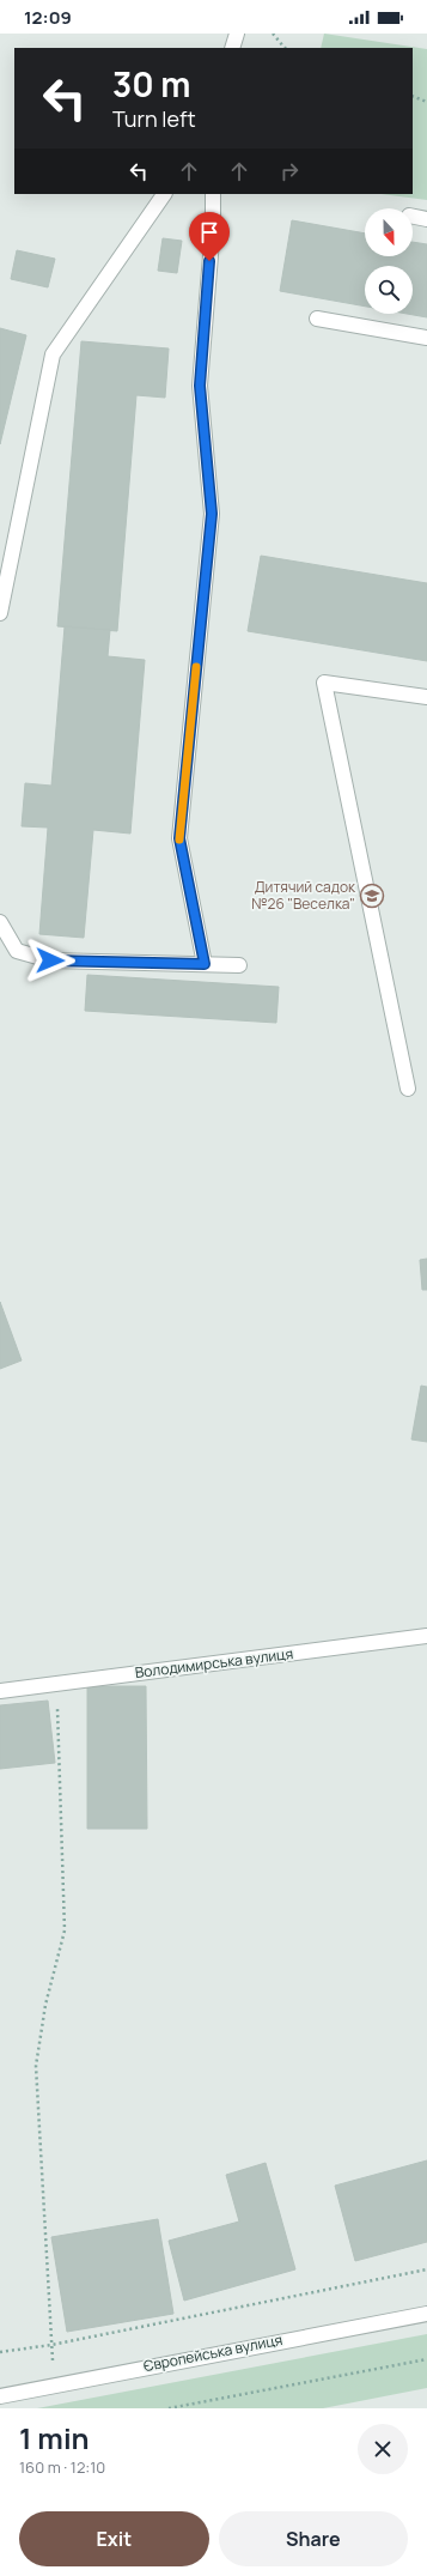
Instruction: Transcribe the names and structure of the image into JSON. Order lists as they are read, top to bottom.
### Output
{
  "streets": {
    "street": ["Володимирська вулиця", "Європейська вулиця"]
  },
  "places": {
    "school or university": ["Дитячий садок №26 \"Веселка\""]
  },
  "north": "bottom",
  "page": {
    "status": "12:09",
    "turn": ["30 m", "Turn left"],
    "heading": ["1 min", "160 m · 12:10"],
    "buttons": ["Exit", "Share"]
  }
}
